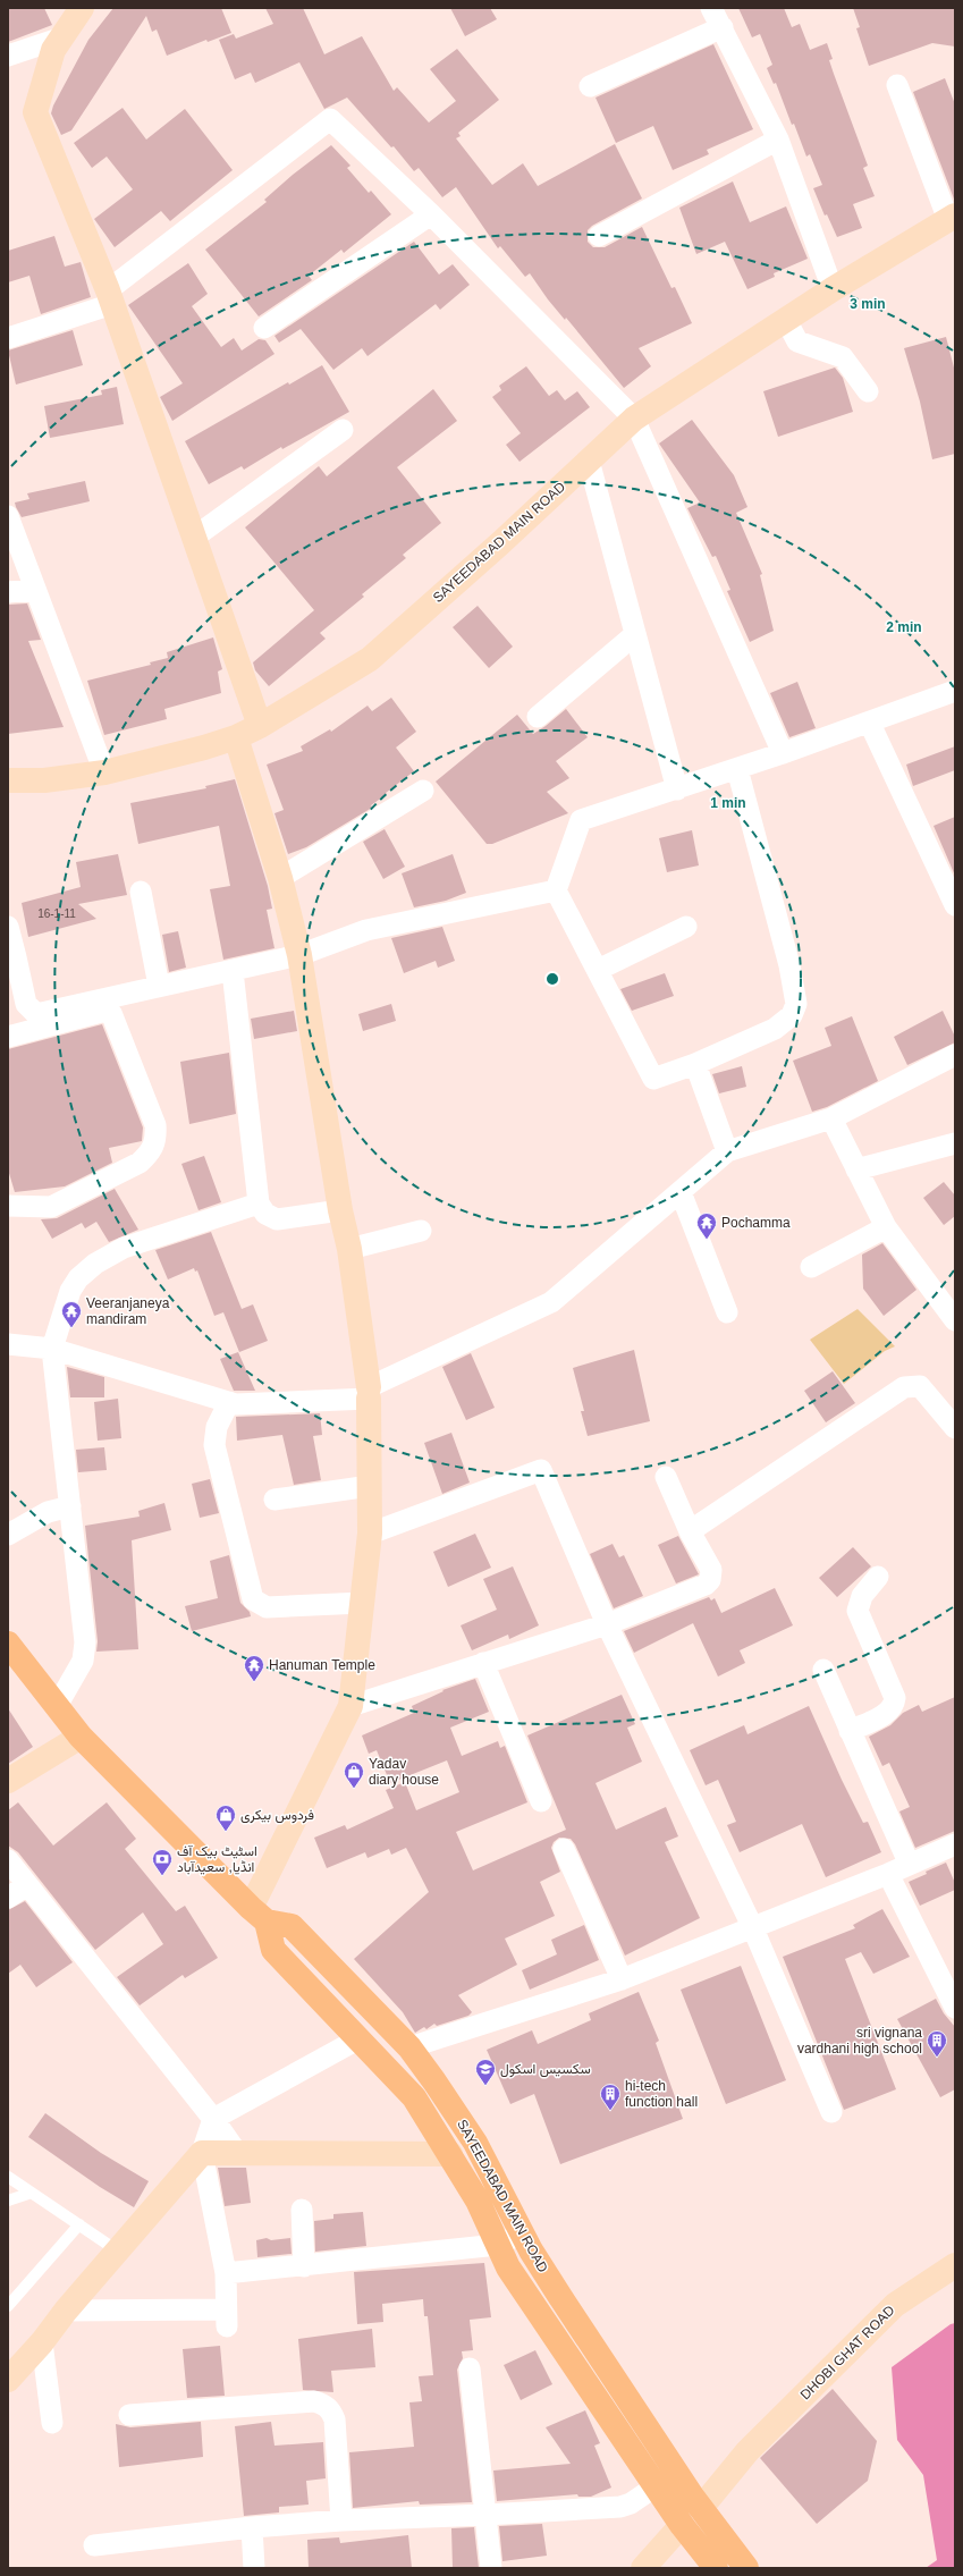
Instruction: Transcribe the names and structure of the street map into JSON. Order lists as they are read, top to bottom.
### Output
{
  "streets": {
    "main road": ["SAYEEDABAD MAIN ROAD"],
    "street": ["DHOBI GHAT ROAD"]
  },
  "crossings": [
    ["SAYEEDABAD MAIN ROAD", "DHOBI GHAT ROAD"]
  ],
  "places": {
    "temple": ["Pochamma", "Veeranjaneya mandiram", "Hanuman Temple"],
    "shop": ["Yadav diary house", "فردوس بیکری"],
    "bank": ["اسٹیٹ بیک آف انڈیا, سعیدآباد"],
    "building": ["sri vignana vardhani high school", "hi-tech function hall"],
    "school or university": ["سکسیس اسکول"]
  },
  "house_numbers": ["16-1-11"],
  "rings": ["3 min", "2 min", "1 min"]
}
